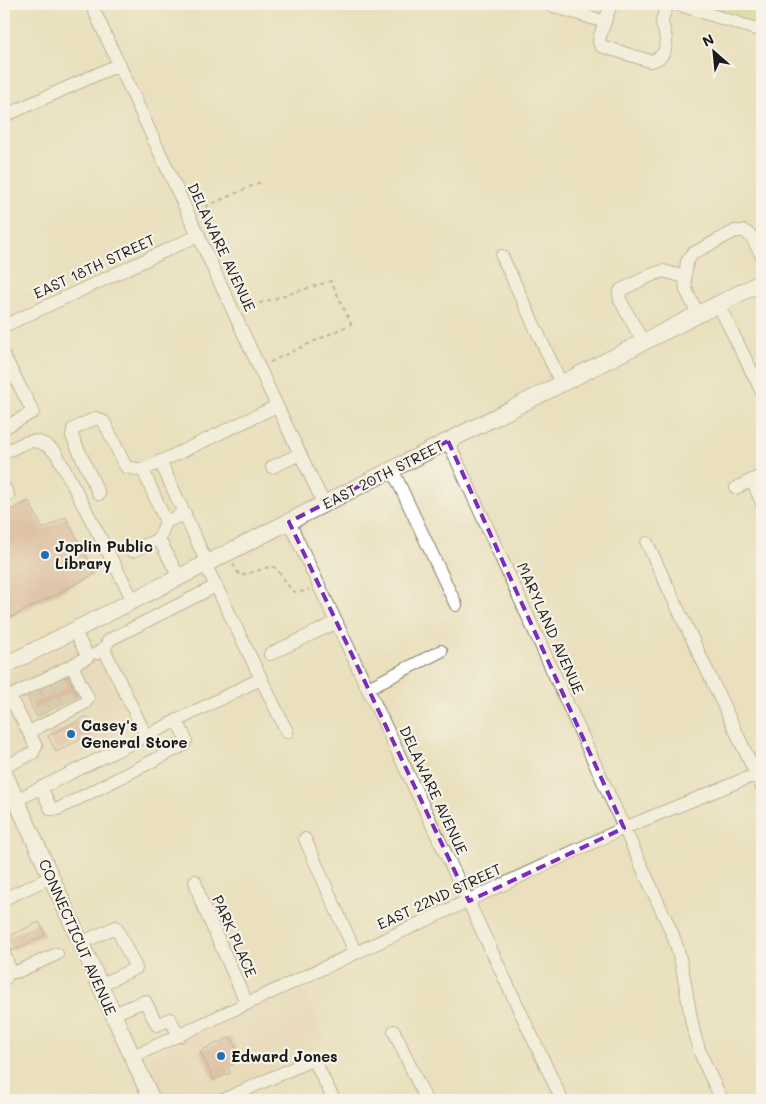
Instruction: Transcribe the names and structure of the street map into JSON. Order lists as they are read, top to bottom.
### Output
{
  "streets": {
    "main road": ["EAST 20TH STREET", "CONNECTICUT AVENUE"],
    "street": [
      "DELAWARE AVENUE",
      "EAST 18TH STREET",
      "MARYLAND AVENUE",
      "EAST 22ND STREET",
      "PARK PLACE"
    ]
  },
  "crossings": [
    ["DELAWARE AVENUE", "EAST 18TH STREET"],
    ["DELAWARE AVENUE", "EAST 20TH STREET"],
    ["DELAWARE AVENUE", "EAST 22ND STREET"],
    ["EAST 20TH STREET", "MARYLAND AVENUE"],
    ["MARYLAND AVENUE", "EAST 22ND STREET"],
    ["EAST 22ND STREET", "PARK PLACE"],
    ["EAST 22ND STREET", "CONNECTICUT AVENUE"]
  ],
  "places": ["Joplin Public Library", "Casey's General Store", "Edward Jones"],
  "north": "top left"
}
